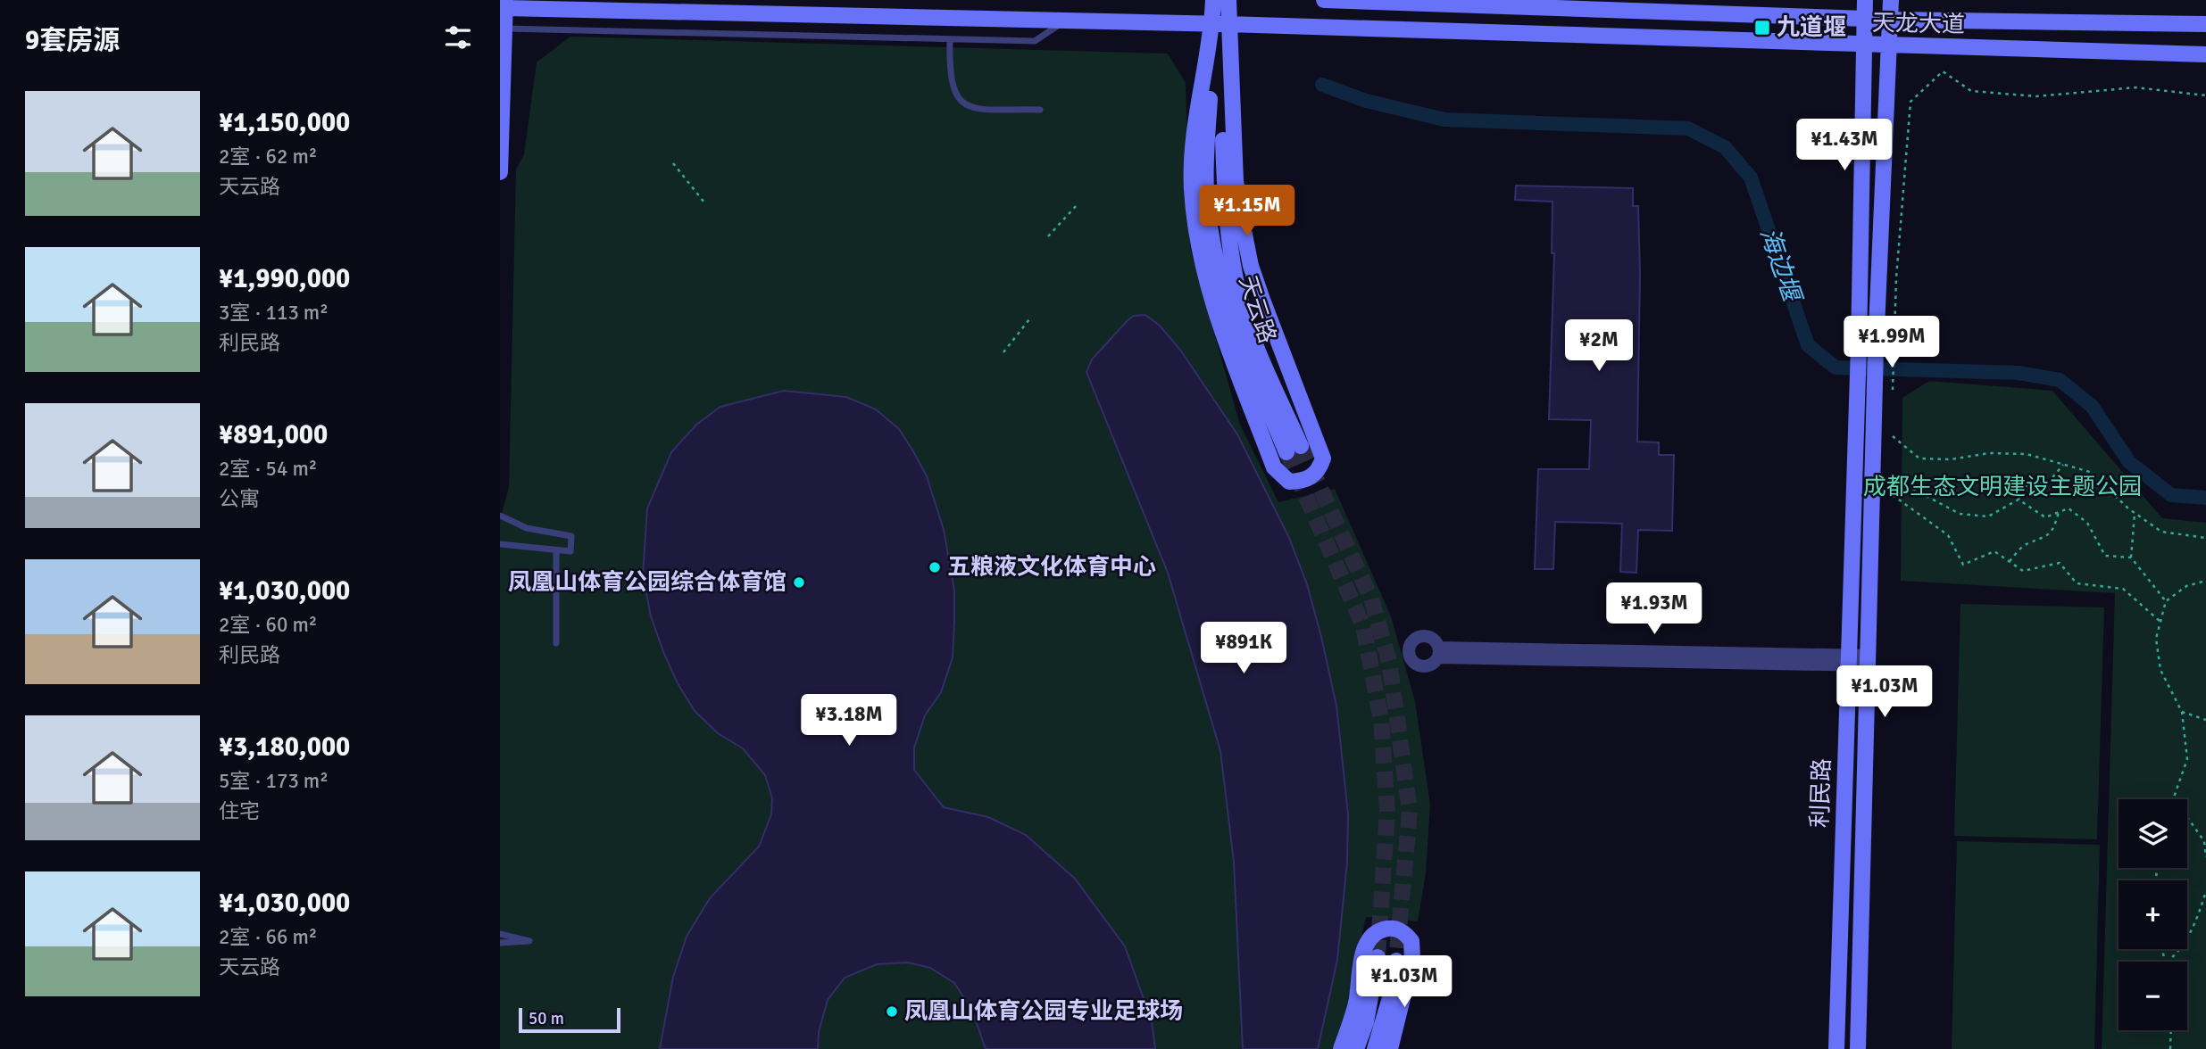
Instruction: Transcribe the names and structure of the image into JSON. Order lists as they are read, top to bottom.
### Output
{
  "streets": {
    "main road": ["天龙大道", "天云路", "利民路"]
  },
  "crossings": [
    ["天龙大道", "天云路"],
    ["天龙大道", "利民路"]
  ],
  "water": ["海边堰"],
  "parks": ["成都生态文明建设主题公园"],
  "places": {
    "transit": ["九道堰"],
    "other": ["五粮液文化体育中心", "凤凰山体育公园综合体育馆", "凤凰山体育公园专业足球场"]
  },
  "scale_bar": "50 m",
  "page": {
    "heading": "9套房源",
    "list": [
      {
        "name": "¥1,150,000",
        "note": "2室 · 62 m² · 天云路"
      },
      {
        "name": "¥1,990,000",
        "note": "3室 · 113 m² · 利民路"
      },
      {
        "name": "¥891,000",
        "note": "2室 · 54 m² · 公寓"
      },
      {
        "name": "¥1,030,000",
        "note": "2室 · 60 m² · 利民路"
      },
      {
        "name": "¥3,180,000",
        "note": "5室 · 173 m² · 住宅"
      },
      {
        "name": "¥1,030,000",
        "note": "2室 · 66 m² · 天云路"
      }
    ],
    "price": [
      "¥1.43M",
      "¥1.15M",
      "¥1.99M",
      "¥2M",
      "¥1.93M",
      "¥891K",
      "¥1.03M",
      "¥3.18M",
      "¥1.03M"
    ],
    "map_buttons": ["+", "−"],
    "scale": "50 m"
  }
}
